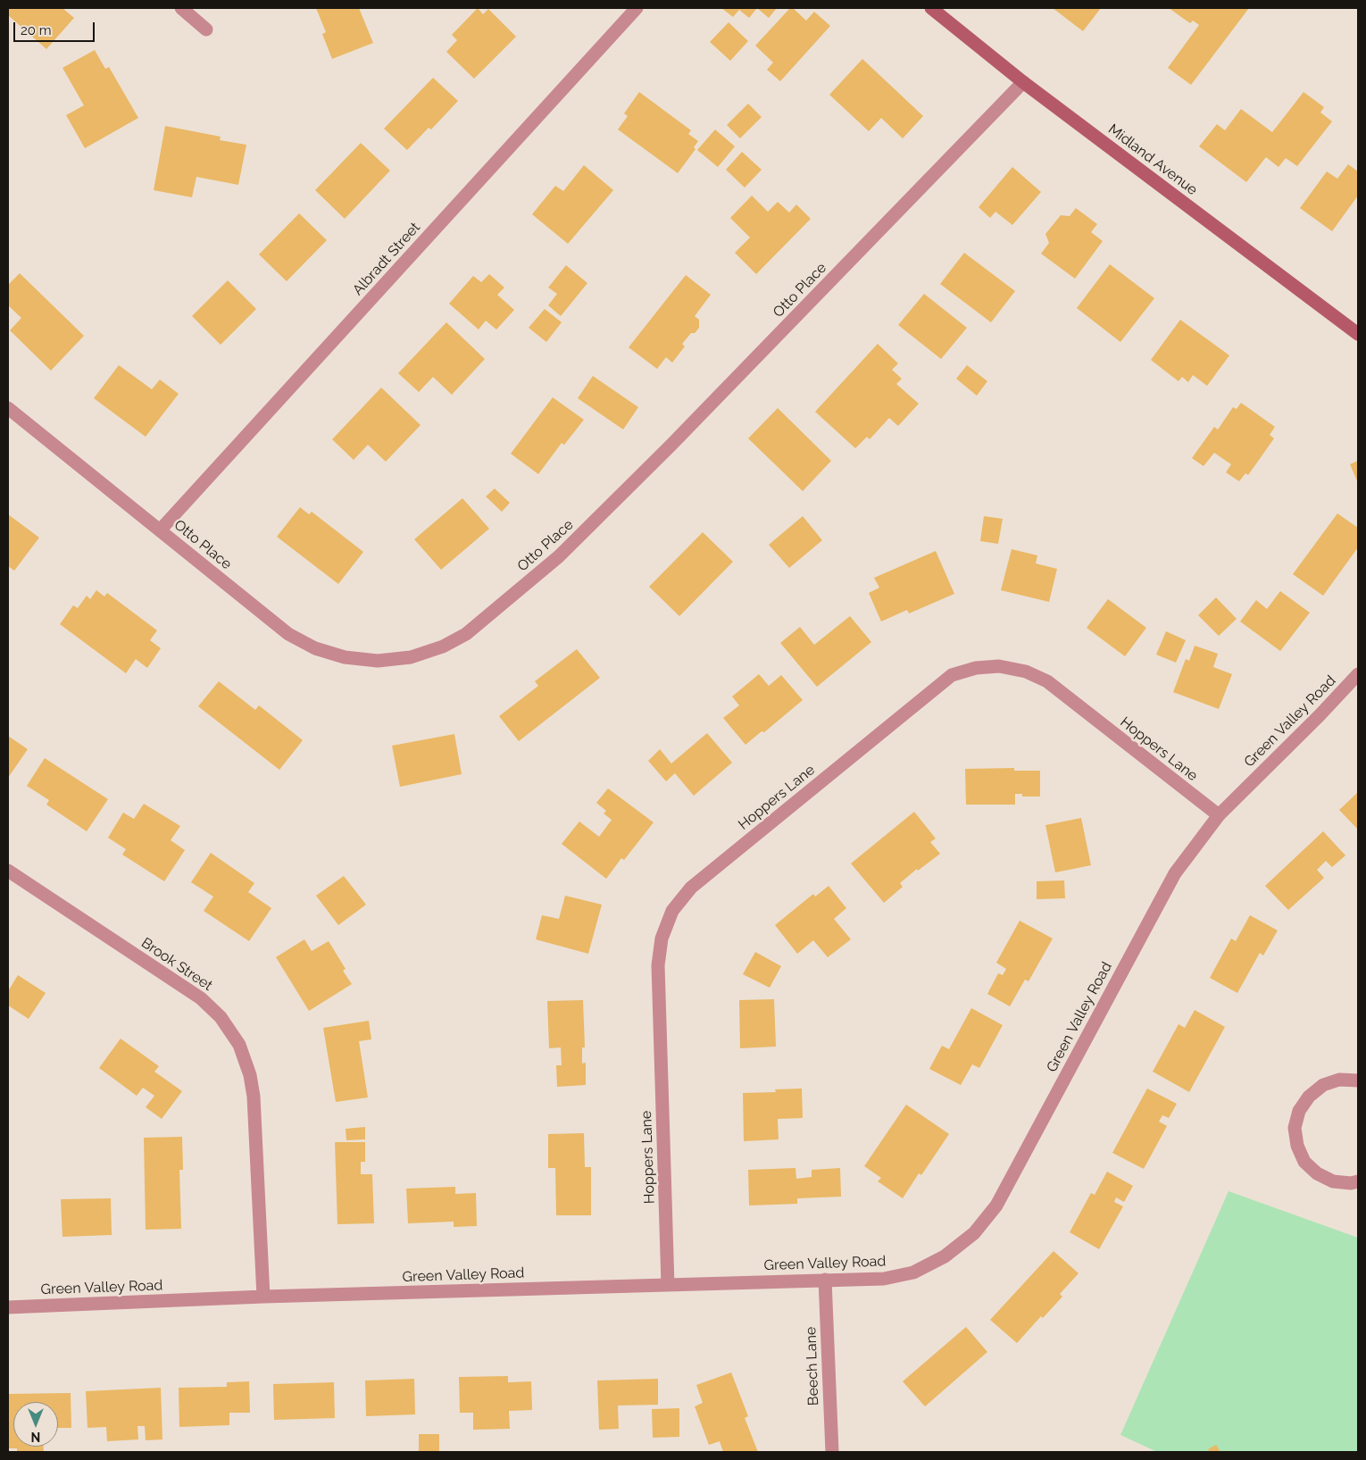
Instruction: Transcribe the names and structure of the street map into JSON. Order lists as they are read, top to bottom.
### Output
{
  "streets": {
    "street": [
      "Midland Avenue",
      "Albradt Street",
      "Otto Place",
      "Green Valley Road",
      "Hoppers Lane",
      "Brook Street",
      "Beech Lane"
    ]
  },
  "crossings": [
    ["Midland Avenue", "Otto Place"],
    ["Albradt Street", "Otto Place"],
    ["Green Valley Road", "Hoppers Lane"],
    ["Green Valley Road", "Brook Street"],
    ["Green Valley Road", "Beech Lane"]
  ],
  "scale_bar": "20 m",
  "north": "bottom"
}
